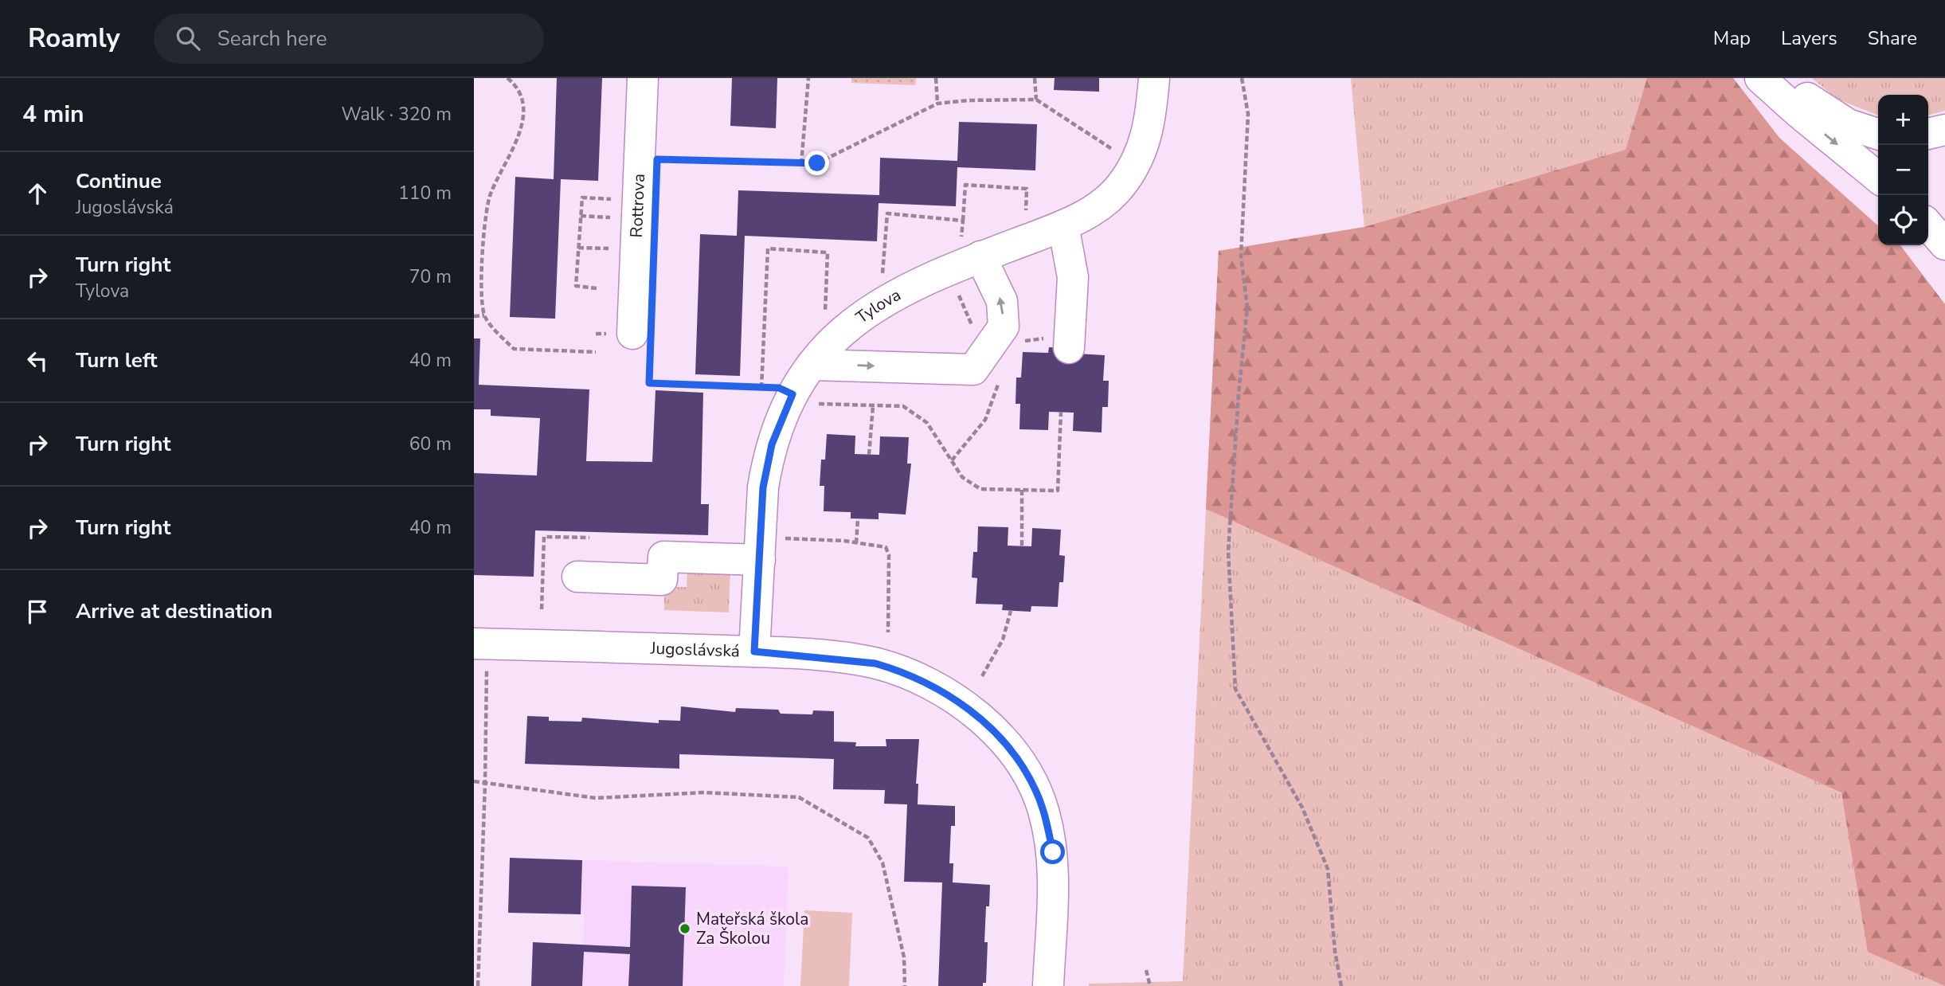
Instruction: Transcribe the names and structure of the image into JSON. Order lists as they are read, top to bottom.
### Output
{
  "streets": {
    "main road": ["Rottrova", "Tylova", "Jugoslávská"]
  },
  "crossings": [
    ["Tylova", "Jugoslávská"]
  ],
  "places": ["Mateřská škola Za Školou"],
  "page": {
    "header": "Roamly",
    "search": "Search here",
    "nav": ["Map", "Layers", "Share"],
    "heading": ["4 min", "Walk · 320 m"],
    "map_buttons": ["+", "−"],
    "list": [
      ["Continue", "Jugoslávská", "110 m"],
      ["Turn right", "Tylova", "70 m"],
      ["Turn left", "40 m"],
      ["Turn right", "60 m"],
      ["Turn right", "40 m"],
      "Arrive at destination"
    ]
  }
}
